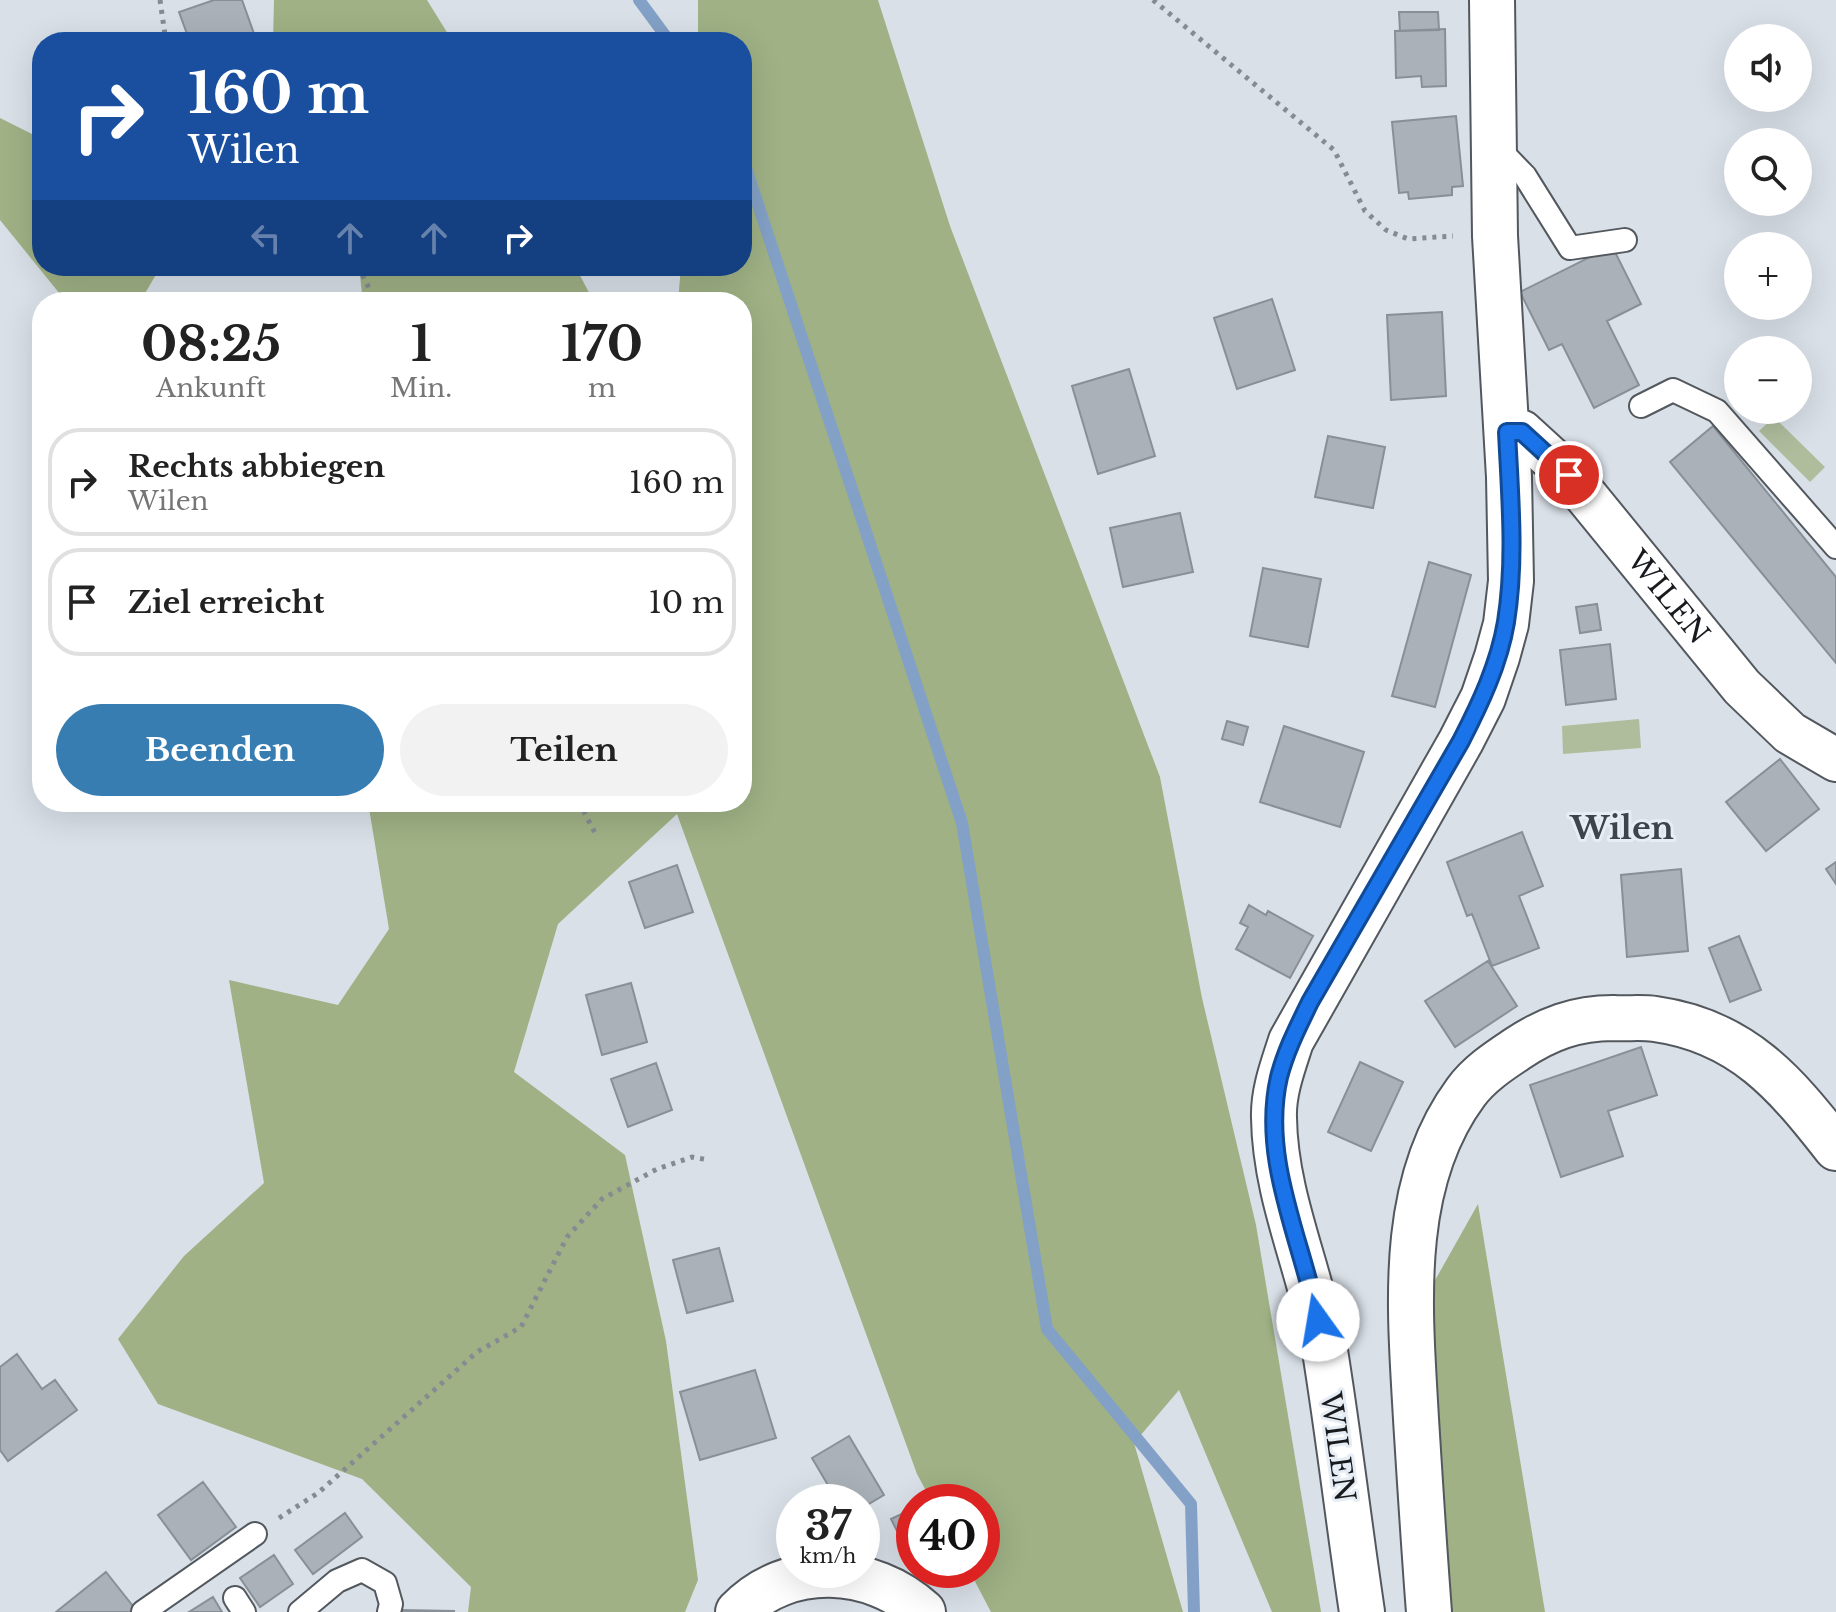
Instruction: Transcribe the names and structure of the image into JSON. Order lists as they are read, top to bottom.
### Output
{
  "streets": {
    "street": ["WILEN"]
  },
  "districts": ["Wilen"],
  "page": {
    "map_buttons": ["+", "−"],
    "turn": ["160 m", "Wilen"],
    "eta": [
      "08:25",
      "Ankunft",
      "1",
      "Min.",
      "170",
      "m"
    ],
    "list": [
      {
        "name": "Rechts abbiegen",
        "note": "Wilen",
        "value": "160 m"
      },
      {
        "name": "Ziel erreicht",
        "value": "10 m"
      }
    ],
    "buttons": ["Beenden", "Teilen"],
    "speed": "37 km/h",
    "limit": "40"
  }
}
